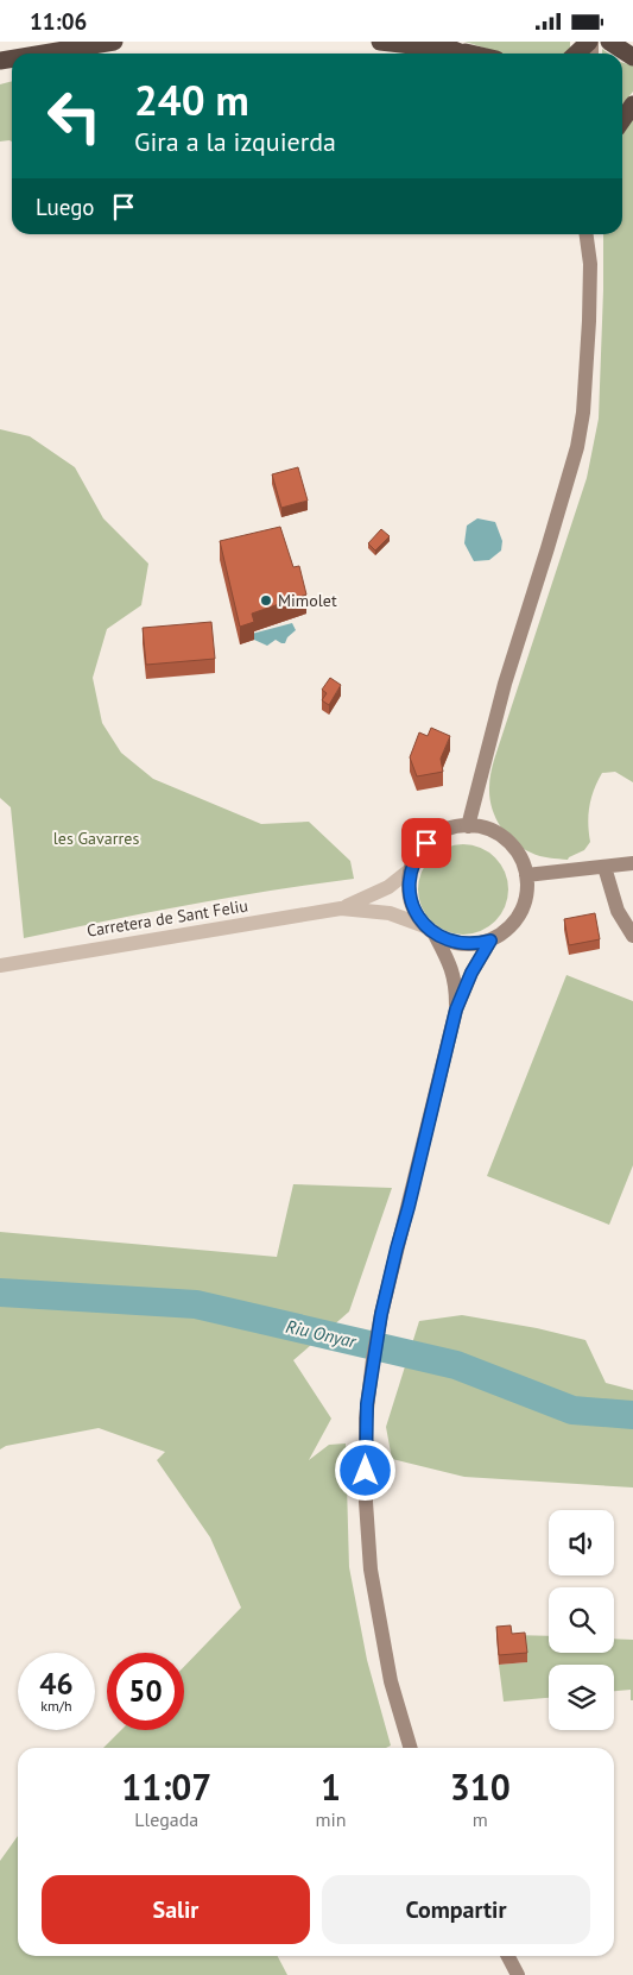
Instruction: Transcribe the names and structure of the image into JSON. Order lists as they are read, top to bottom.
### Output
{
  "streets": {
    "street": ["Carretera de Sant Feliu"]
  },
  "water": ["Riu Onyar"],
  "parks": ["les Gavarres"],
  "places": ["Mimolet"],
  "page": {
    "status": "11:06",
    "turn": ["240 m", "Gira a la izquierda"],
    "then": "Luego",
    "speed": "46 km/h",
    "limit": "50",
    "eta": [
      "11:07",
      "Llegada",
      "1",
      "min",
      "310",
      "m"
    ],
    "buttons": ["Salir", "Compartir"]
  }
}
